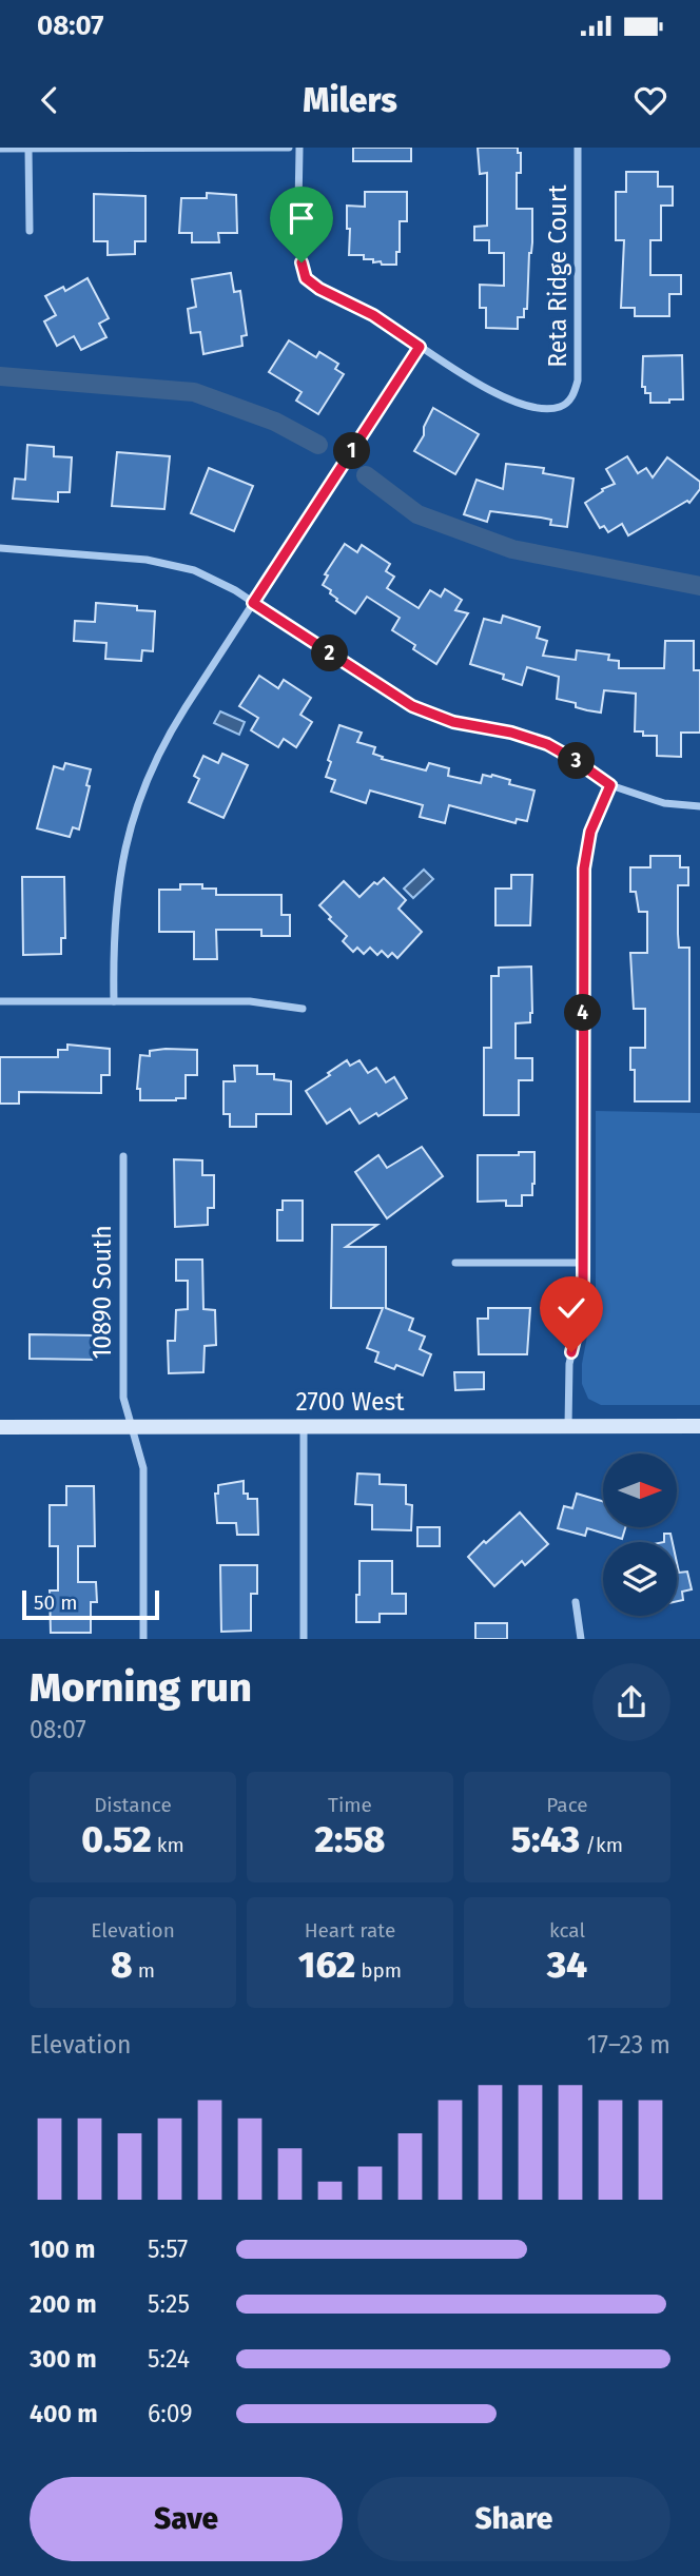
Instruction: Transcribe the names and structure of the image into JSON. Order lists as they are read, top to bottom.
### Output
{
  "streets": {
    "main road": ["2700 West"],
    "street": ["Reta Ridge Court", "10890 South"]
  },
  "crossings": [
    ["10890 South", "2700 West"]
  ],
  "scale_bar": "50 m",
  "north": "right",
  "page": {
    "status": "08:07",
    "header": "Milers",
    "pins": [
      "1",
      "2",
      "3",
      "4"
    ],
    "scale": "50 m",
    "heading": ["Morning run", "08:07"],
    "stats": [
      ["Distance", "0.52 km"],
      ["Time", "2:58"],
      ["Pace", "5:43 /km"],
      ["Elevation", "8 m"],
      ["Heart rate", "162 bpm"],
      ["kcal", "34"]
    ],
    "chart": ["Elevation", "17–23 m"],
    "list": [
      {
        "name": "100 m",
        "note": "5:57"
      },
      {
        "name": "200 m",
        "note": "5:25"
      },
      {
        "name": "300 m",
        "note": "5:24"
      },
      {
        "name": "400 m",
        "note": "6:09"
      }
    ],
    "buttons": ["Save", "Share"]
  }
}
